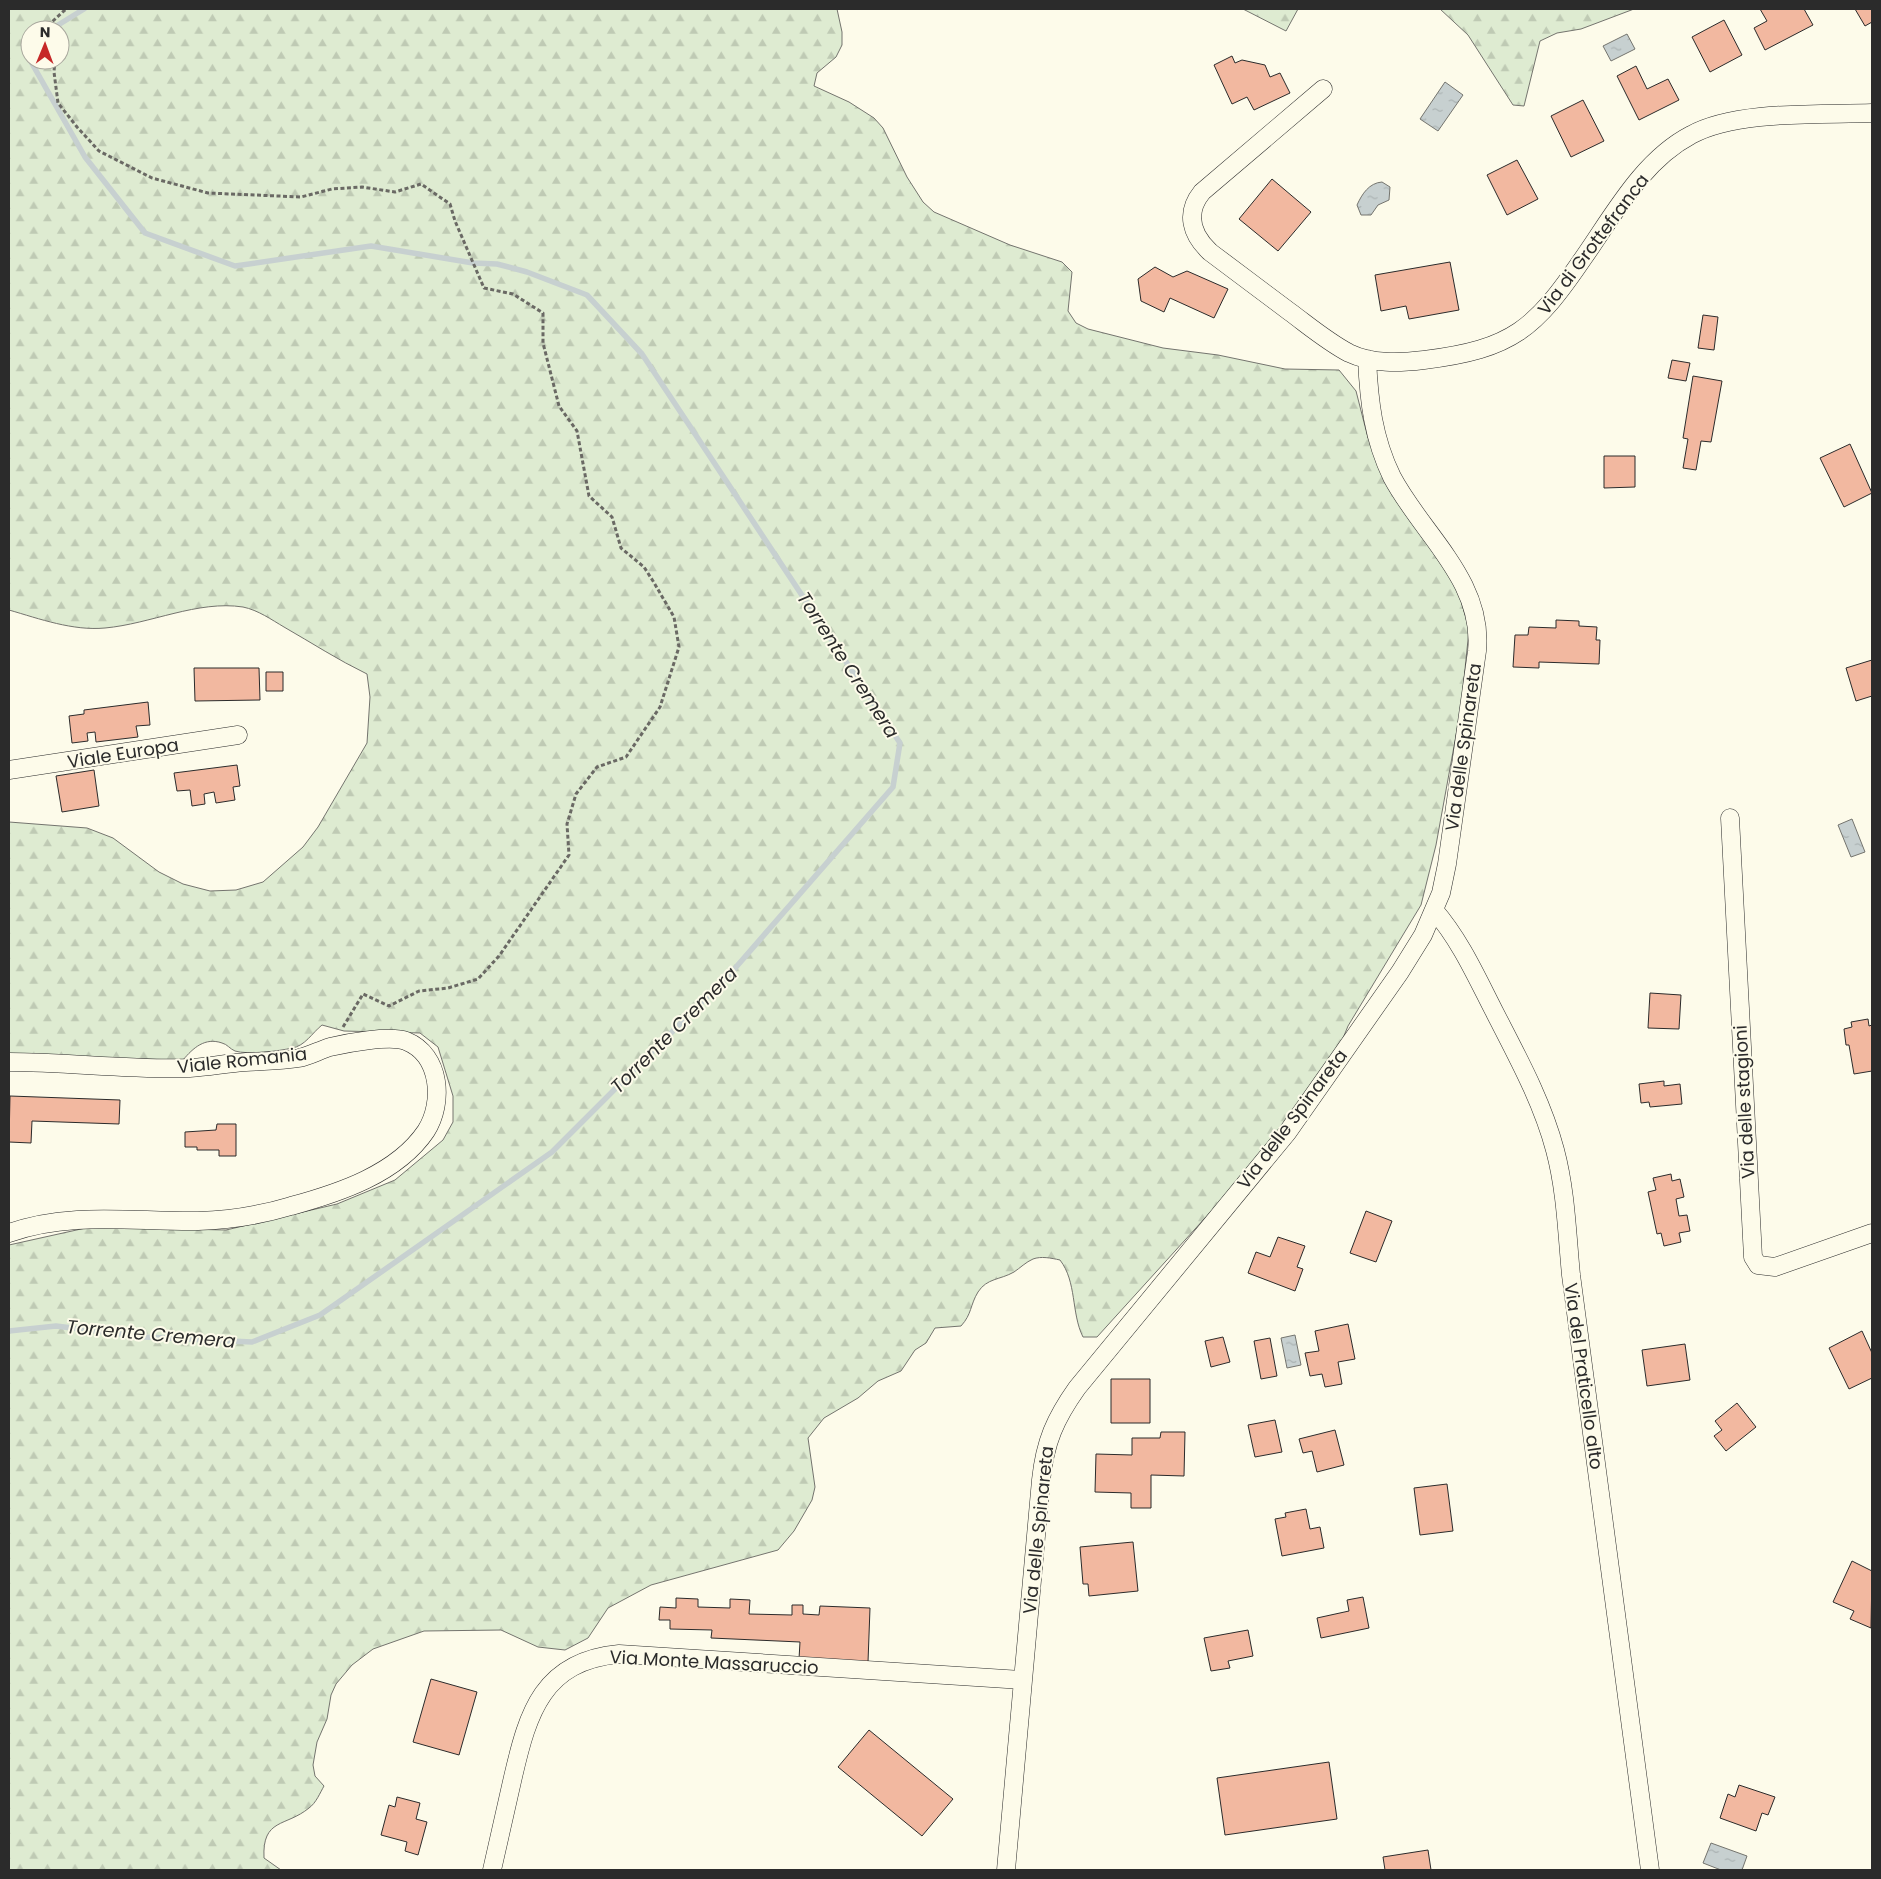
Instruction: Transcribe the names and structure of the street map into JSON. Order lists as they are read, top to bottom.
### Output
{
  "streets": {
    "street": [
      "Via di Grottefranca",
      "Via delle Spinareta",
      "Viale Europa",
      "Viale Romania",
      "Via delle stagioni",
      "Via del Praticello alto",
      "Via Monte Massaruccio"
    ]
  },
  "crossings": [
    ["Via di Grottefranca", "Via delle Spinareta"],
    ["Via delle Spinareta", "Via del Praticello alto"],
    ["Via delle Spinareta", "Via Monte Massaruccio"]
  ],
  "water": ["Torrente Cremera"],
  "north": "top"
}
